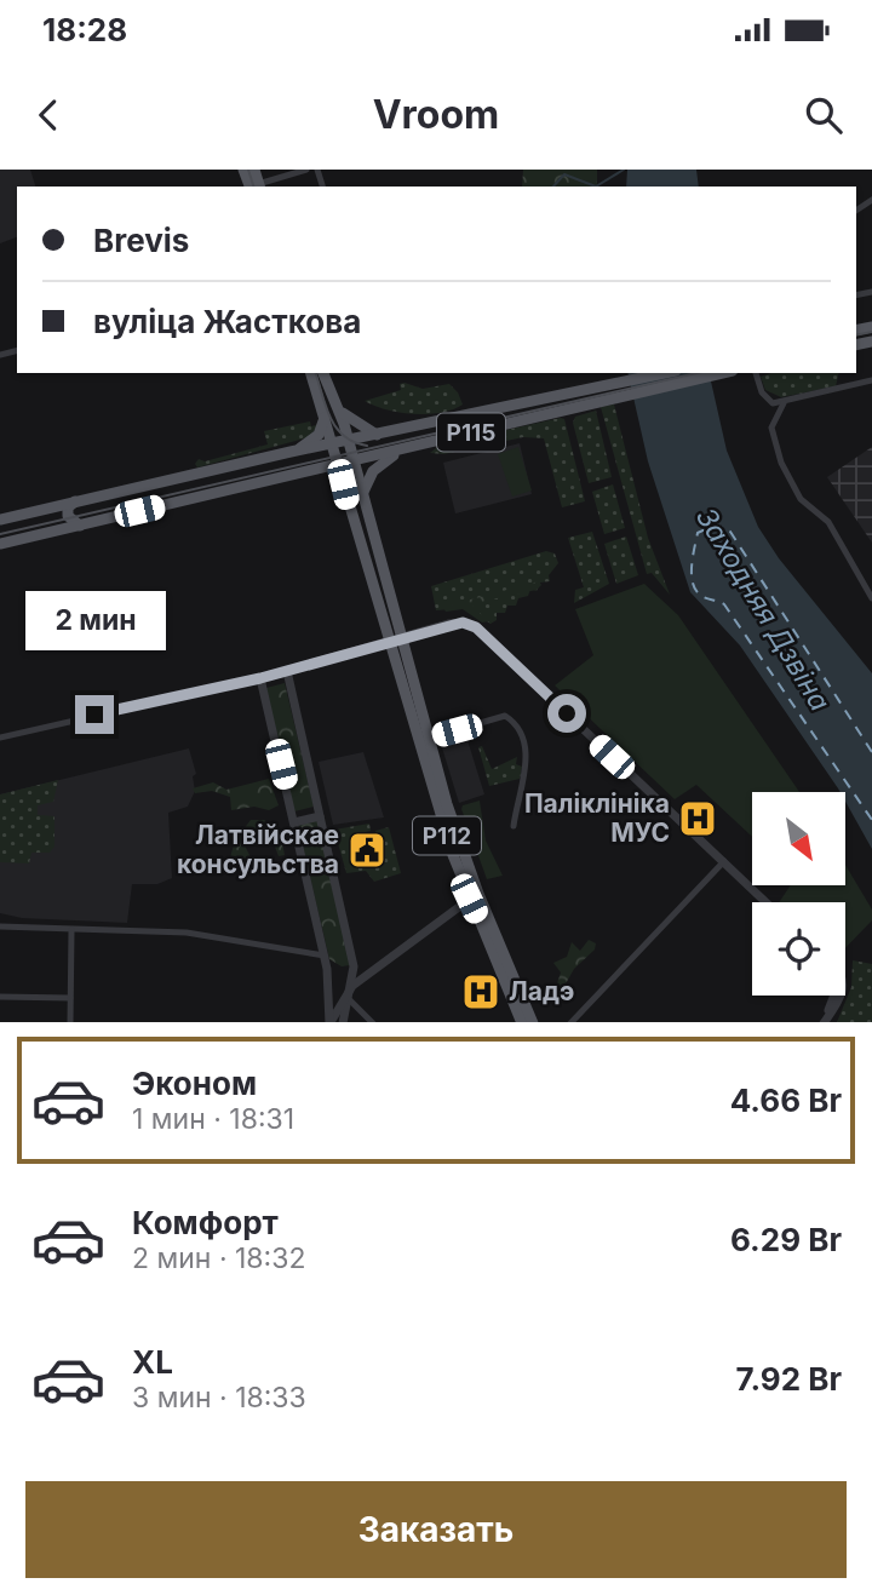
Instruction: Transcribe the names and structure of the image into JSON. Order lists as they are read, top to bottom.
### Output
{
  "streets": {
    "main road": ["Р115", "Р112"]
  },
  "crossings": [
    ["Р115", "Р112"]
  ],
  "water": ["Заходняя Дзвіна"],
  "places": {
    "hospital": ["Паліклініка МУС", "Ладэ"],
    "public building": ["Латвійскае консульства"]
  },
  "north": "bottom right",
  "page": {
    "status": "18:28",
    "header": "Vroom",
    "banner": ["Brevis", "вуліца Жасткова"],
    "bubble": "2 мин",
    "list": [
      {
        "name": "Эконом",
        "note": "1 мин · 18:31",
        "value": "4.66 Br"
      },
      {
        "name": "Комфорт",
        "note": "2 мин · 18:32",
        "value": "6.29 Br"
      },
      {
        "name": "XL",
        "note": "3 мин · 18:33",
        "value": "7.92 Br"
      }
    ],
    "buttons": "Заказать"
  }
}
